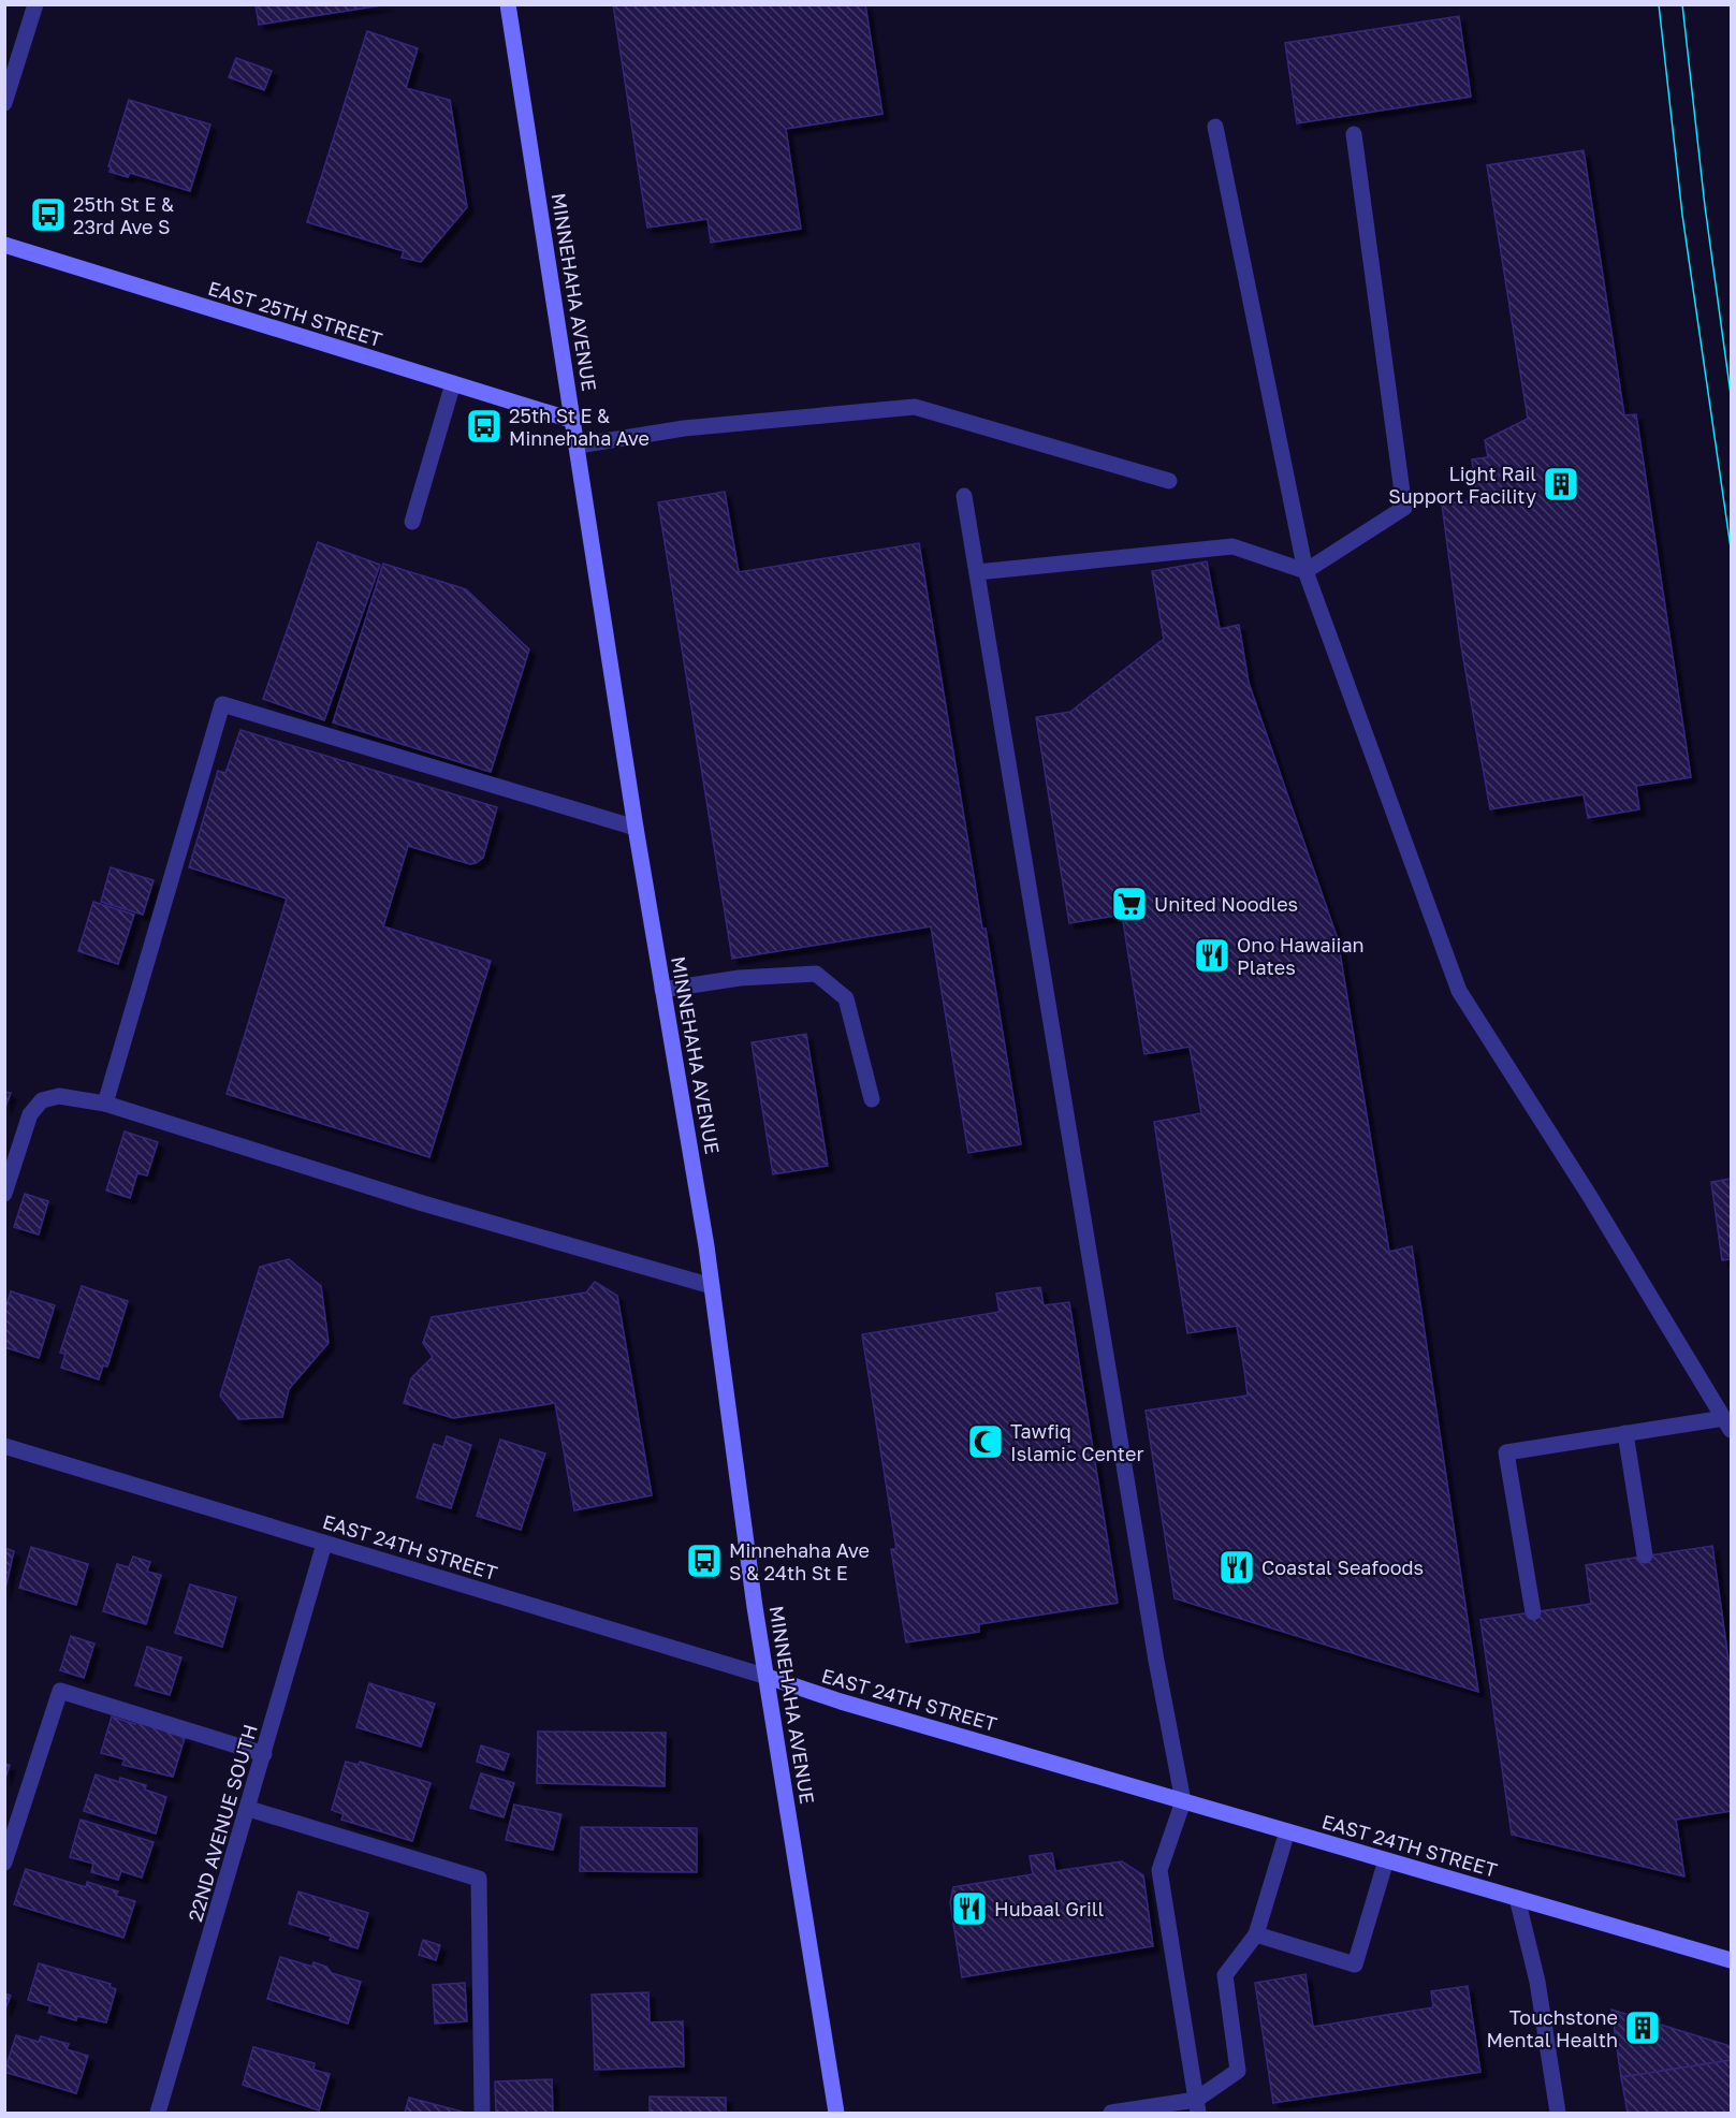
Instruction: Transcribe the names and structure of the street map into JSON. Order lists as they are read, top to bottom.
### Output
{
  "streets": {
    "main road": ["MINNEHAHA AVENUE", "EAST 25TH STREET", "EAST 24TH STREET"],
    "street": ["22ND AVENUE SOUTH"]
  },
  "crossings": [
    ["MINNEHAHA AVENUE", "EAST 25TH STREET"],
    ["MINNEHAHA AVENUE", "EAST 24TH STREET"],
    ["EAST 24TH STREET", "22ND AVENUE SOUTH"]
  ],
  "places": {
    "bus stop": ["25th St E & 23rd Ave S", "25th St E & Minnehaha Ave", "Minnehaha Ave S & 24th St E"],
    "building": ["Light Rail Support Facility", "Touchstone Mental Health"],
    "supermarket": ["United Noodles"],
    "restaurant": ["Ono Hawaiian Plates", "Coastal Seafoods", "Hubaal Grill"],
    "mosque": ["Tawfiq Islamic Center"]
  }
}
